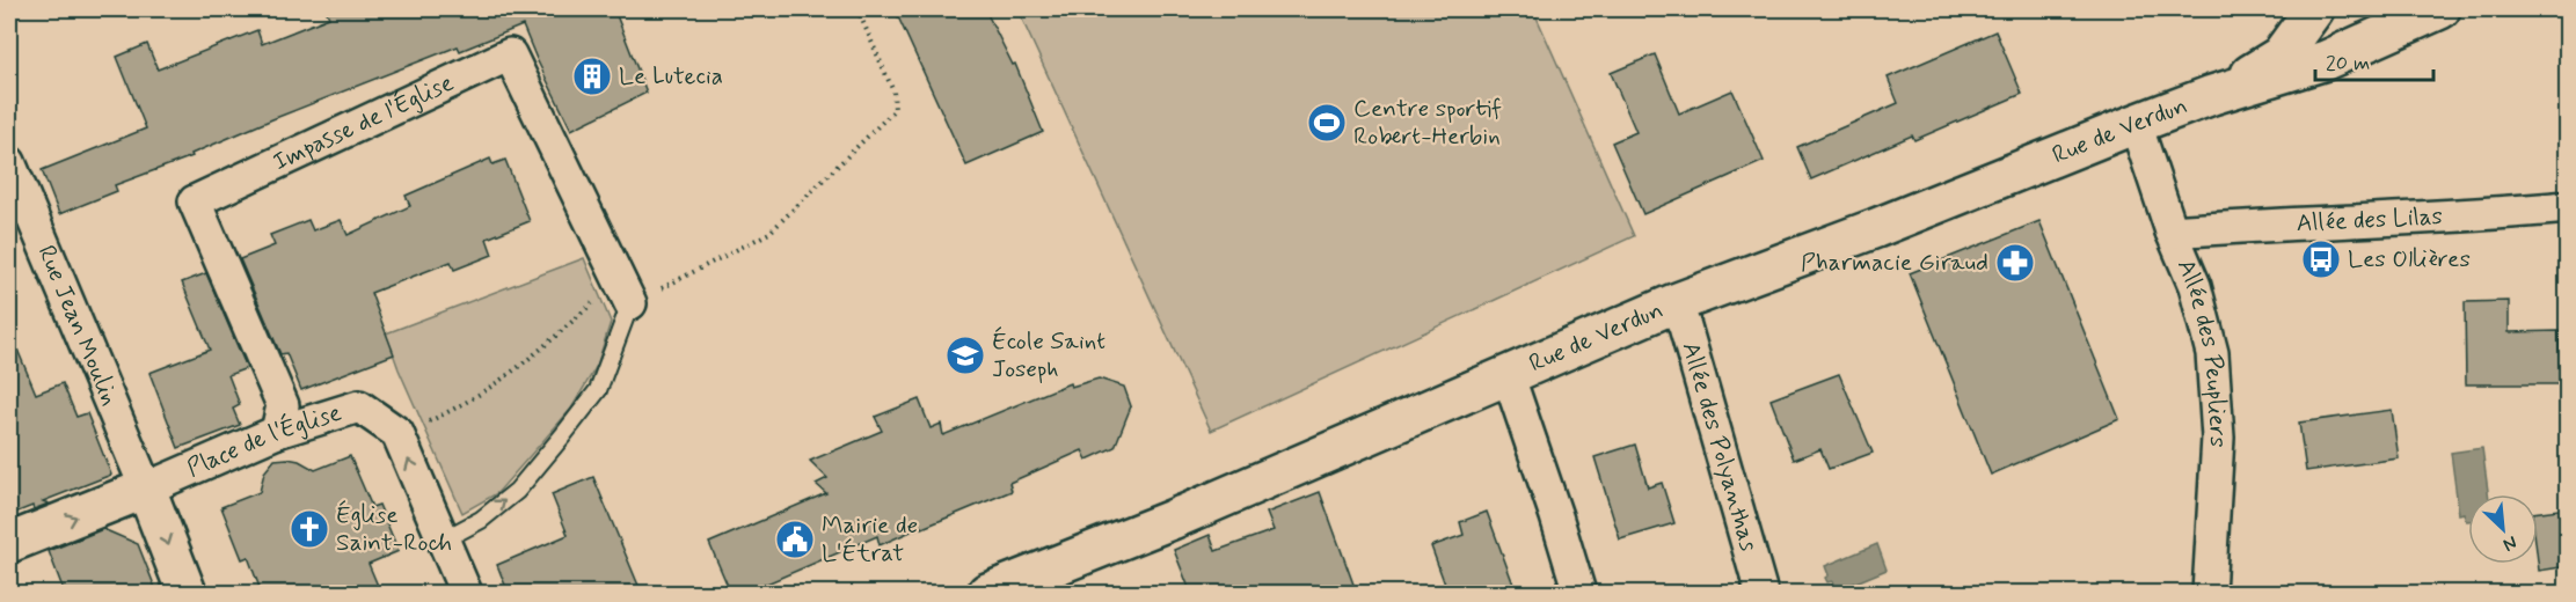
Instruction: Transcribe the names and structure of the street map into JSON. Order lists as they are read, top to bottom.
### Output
{
  "streets": {
    "main road": ["Rue de Verdun"],
    "street": [
      "Impasse de l'Église",
      "Allée des Lilas",
      "Rue Jean Moulin",
      "Allée des Peupliers",
      "Place de l'Église",
      "Allée des Polyanthas"
    ]
  },
  "crossings": [
    ["Impasse de l'Église", "Place de l'Église"],
    ["Rue de Verdun", "Allée des Peupliers"],
    ["Rue de Verdun", "Allée des Polyanthas"],
    ["Allée des Lilas", "Allée des Peupliers"],
    ["Rue Jean Moulin", "Place de l'Église"]
  ],
  "places": {
    "building": ["Le Lutecia"],
    "sports": ["Centre sportif Robert-Herbin"],
    "bus stop": ["Les Ollières"],
    "pharmacy": ["Pharmacie Giraud"],
    "school or university": ["École Saint Joseph"],
    "church": ["Église Saint-Roch"],
    "public building": ["Mairie de L'Étrat"]
  },
  "scale_bar": "20 m",
  "north": "bottom right"
}
